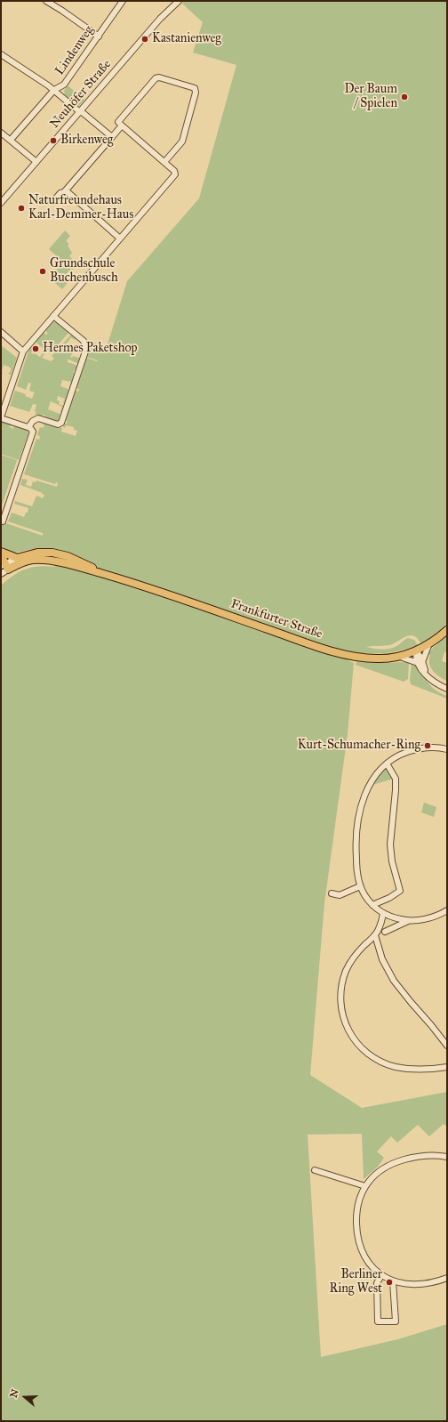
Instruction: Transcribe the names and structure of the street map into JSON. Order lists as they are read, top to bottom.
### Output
{
  "streets": {
    "main road": ["Frankfurter Straße"],
    "street": ["Lindenweg", "Neuhöfer Straße"]
  },
  "places": [
    "Kastanienweg",
    "Der Baum / Spielen",
    "Birkenweg",
    "Naturfreundehaus Karl-Demmer-Haus",
    "Grundschule Buchenbusch",
    "Hermes Paketshop",
    "Kurt-Schumacher-Ring",
    "Berliner Ring West"
  ],
  "north": "left"
}
